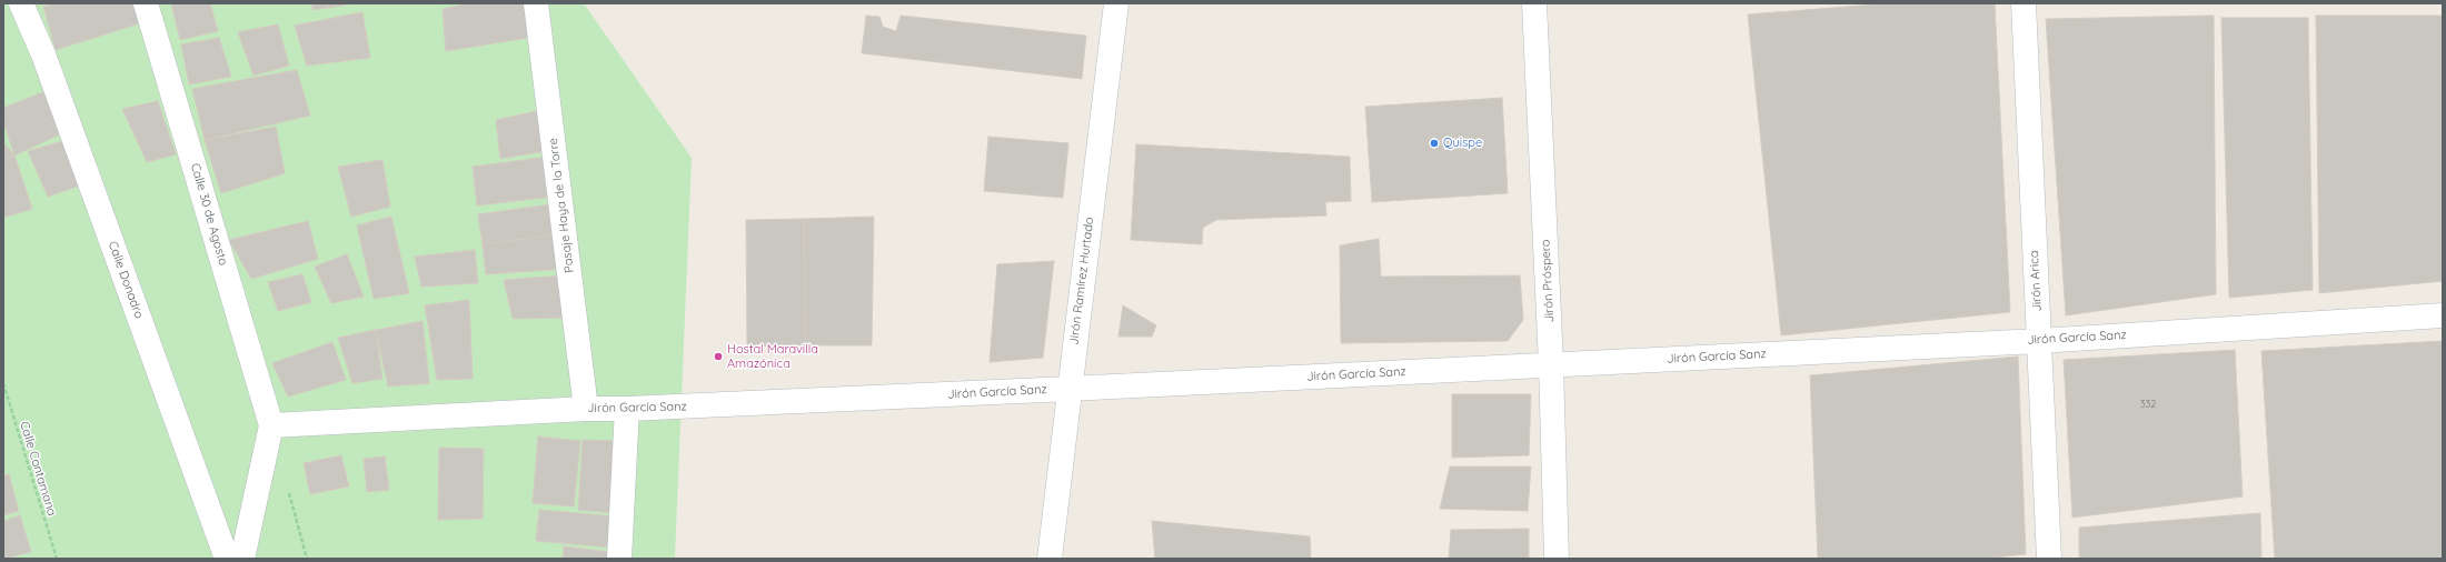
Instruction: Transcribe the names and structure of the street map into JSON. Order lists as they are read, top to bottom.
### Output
{
  "streets": {
    "street": [
      "Pasaje Haya de la Torre",
      "Calle 30 de Agosto",
      "Calle Donadro",
      "Jirón Ramírez Hurtado",
      "Jirón Próspero",
      "Jirón Arica",
      "Jirón García Sanz"
    ],
    "path": ["Calle Contamana"]
  },
  "crossings": [
    ["Pasaje Haya de la Torre", "Jirón García Sanz"],
    ["Calle 30 de Agosto", "Jirón García Sanz"],
    ["Jirón Ramírez Hurtado", "Jirón García Sanz"],
    ["Jirón Próspero", "Jirón García Sanz"],
    ["Jirón Arica", "Jirón García Sanz"]
  ],
  "places": ["Quispe", "Hostal Maravilla Amazónica"],
  "house_numbers": ["332"]
}
